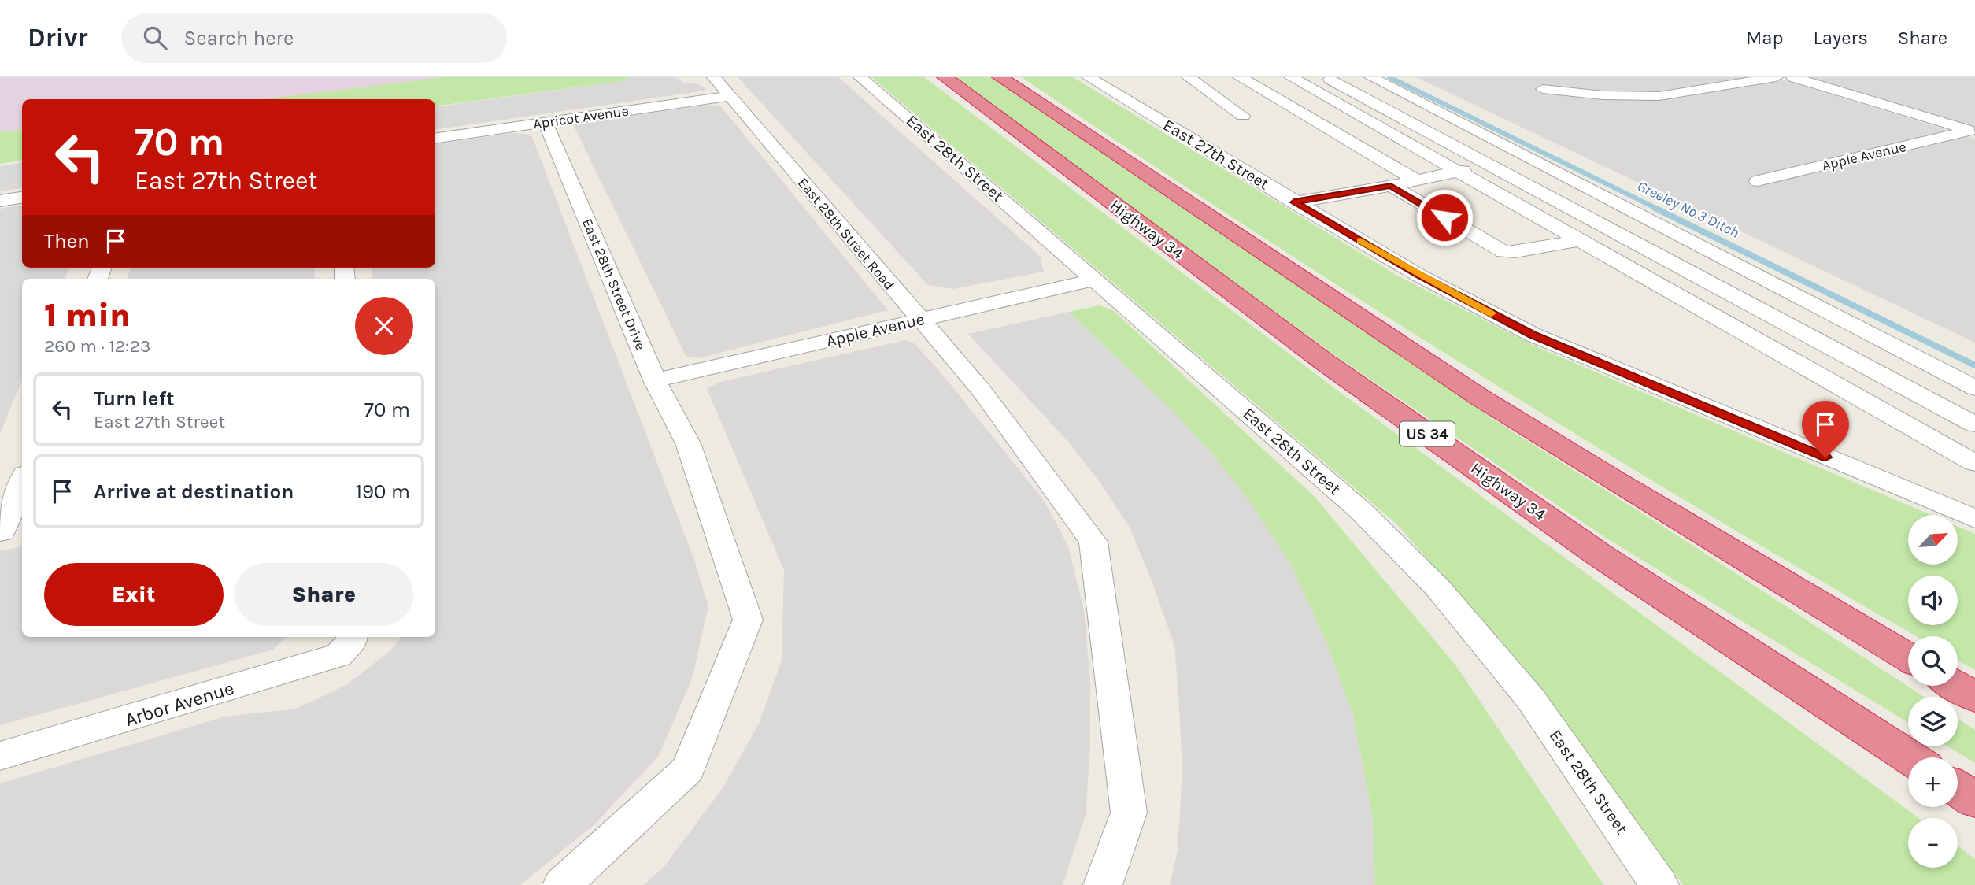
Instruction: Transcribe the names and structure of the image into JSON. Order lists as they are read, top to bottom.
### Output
{
  "streets": {
    "highway": ["Highway 34", "US 34"],
    "street": [
      "Apricot Avenue",
      "East 27th Street",
      "Apple Avenue",
      "East 28th Street",
      "East 28th Street Road",
      "East 28th Street Drive",
      "Arbor Avenue"
    ]
  },
  "crossings": [
    ["Apricot Avenue", "East 28th Street Road"],
    ["Apricot Avenue", "East 28th Street Drive"],
    ["Apple Avenue", "East 28th Street"],
    ["Apple Avenue", "East 28th Street Road"],
    ["Apple Avenue", "East 28th Street Drive"]
  ],
  "water": ["Greeley No.3 Ditch"],
  "north": "top right",
  "page": {
    "header": "Drivr",
    "search": "Search here",
    "nav": ["Map", "Layers", "Share"],
    "turn": ["70 m", "East 27th Street"],
    "then": "Then",
    "heading": ["1 min", "260 m · 12:23"],
    "list": [
      {
        "name": "Turn left",
        "note": "East 27th Street",
        "value": "70 m"
      },
      {
        "name": "Arrive at destination",
        "value": "190 m"
      }
    ],
    "map_buttons": ["+", "−"],
    "buttons": ["Exit", "Share"]
  }
}
